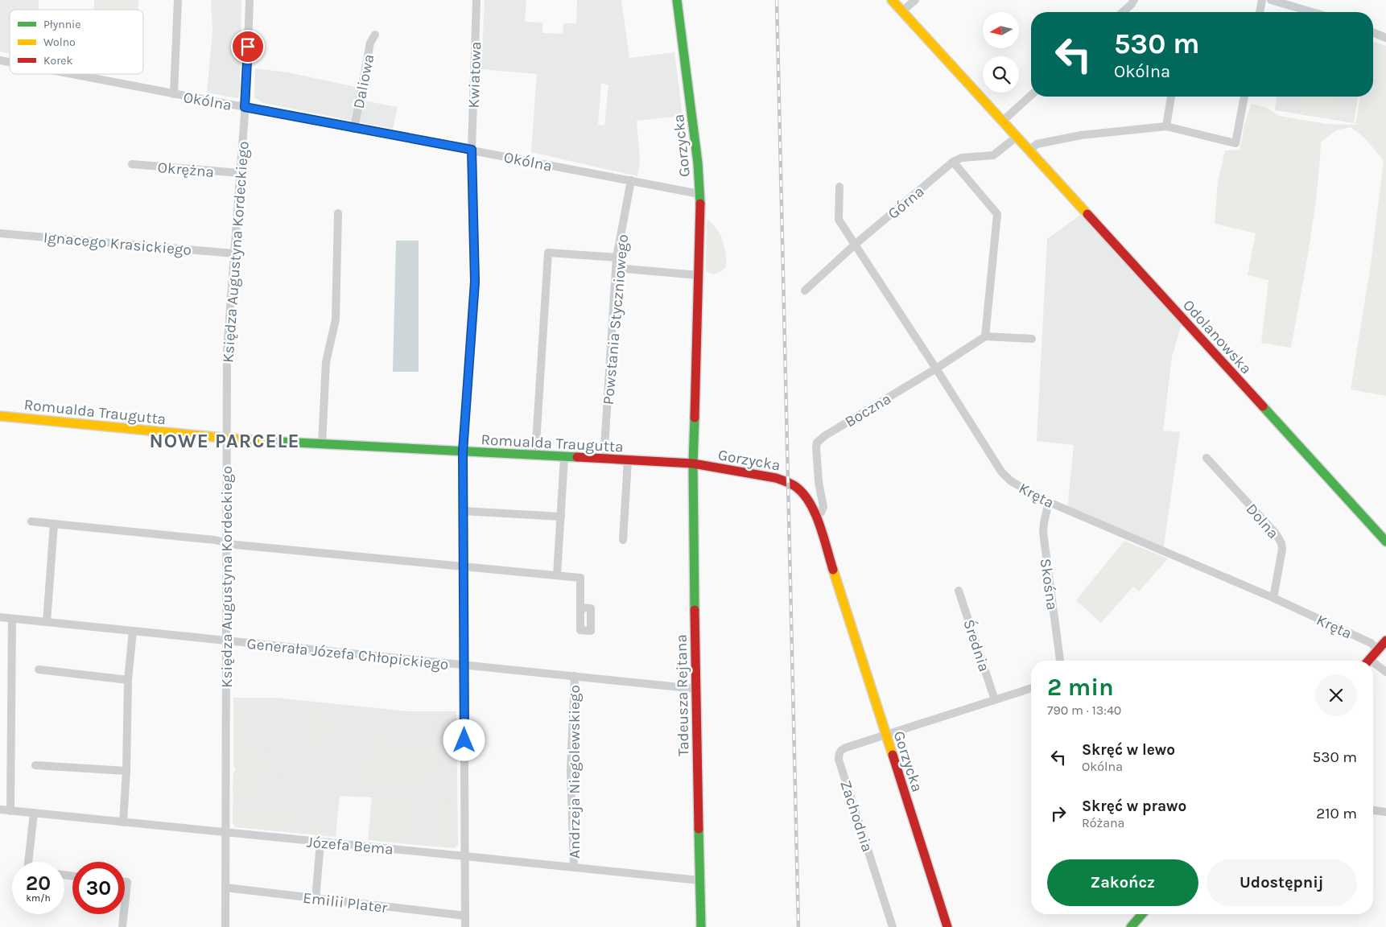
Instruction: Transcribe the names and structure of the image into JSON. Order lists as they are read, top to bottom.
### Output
{
  "streets": {
    "street": [
      "Kwiatowa",
      "Daliowa",
      "Okólna",
      "Gorzycka",
      "Okrężna",
      "Górna",
      "Ignacego Krasickiego",
      "Księdza Augustyna Kordeckiego",
      "Powstania Styczniowego",
      "Odolanowska",
      "Boczna",
      "Romualda Traugutta",
      "Kręta",
      "Dolna",
      "Skośna",
      "Średnia",
      "Generała Józefa Chłopickiego",
      "Tadeusza Rejtana",
      "Andrzeja Niegolewskiego",
      "Zachodnia",
      "Józefa Bema",
      "Emilii Plater"
    ]
  },
  "crossings": [
    ["Kwiatowa", "Okólna"],
    ["Kwiatowa", "Romualda Traugutta"],
    ["Kwiatowa", "Generała Józefa Chłopickiego"],
    ["Kwiatowa", "Józefa Bema"],
    ["Kwiatowa", "Emilii Plater"],
    ["Daliowa", "Okólna"],
    ["Okólna", "Gorzycka"],
    ["Okólna", "Księdza Augustyna Kordeckiego"],
    ["Okólna", "Powstania Styczniowego"],
    ["Gorzycka", "Boczna"],
    ["Gorzycka", "Romualda Traugutta"],
    ["Gorzycka", "Tadeusza Rejtana"],
    ["Gorzycka", "Zachodnia"],
    ["Okrężna", "Księdza Augustyna Kordeckiego"],
    ["Górna", "Odolanowska"],
    ["Górna", "Kręta"],
    ["Ignacego Krasickiego", "Księdza Augustyna Kordeckiego"],
    ["Księdza Augustyna Kordeckiego", "Romualda Traugutta"],
    ["Księdza Augustyna Kordeckiego", "Generała Józefa Chłopickiego"],
    ["Księdza Augustyna Kordeckiego", "Józefa Bema"],
    ["Księdza Augustyna Kordeckiego", "Emilii Plater"],
    ["Powstania Styczniowego", "Romualda Traugutta"],
    ["Boczna", "Kręta"],
    ["Romualda Traugutta", "Tadeusza Rejtana"],
    ["Kręta", "Dolna"],
    ["Kręta", "Skośna"],
    ["Generała Józefa Chłopickiego", "Tadeusza Rejtana"],
    ["Generała Józefa Chłopickiego", "Andrzeja Niegolewskiego"],
    ["Tadeusza Rejtana", "Józefa Bema"],
    ["Andrzeja Niegolewskiego", "Józefa Bema"]
  ],
  "districts": ["NOWE PARCELE"],
  "legend": ["Płynnie", "Wolno", "Korek"],
  "north": "left",
  "page": {
    "turn": ["530 m", "Okólna"],
    "heading": ["2 min", "790 m · 13:40"],
    "list": [
      {
        "name": "Skręć w lewo",
        "note": "Okólna",
        "value": "530 m"
      },
      {
        "name": "Skręć w prawo",
        "note": "Różana",
        "value": "210 m"
      }
    ],
    "buttons": ["Zakończ", "Udostępnij"],
    "speed": "20 km/h",
    "limit": "30"
  }
}
